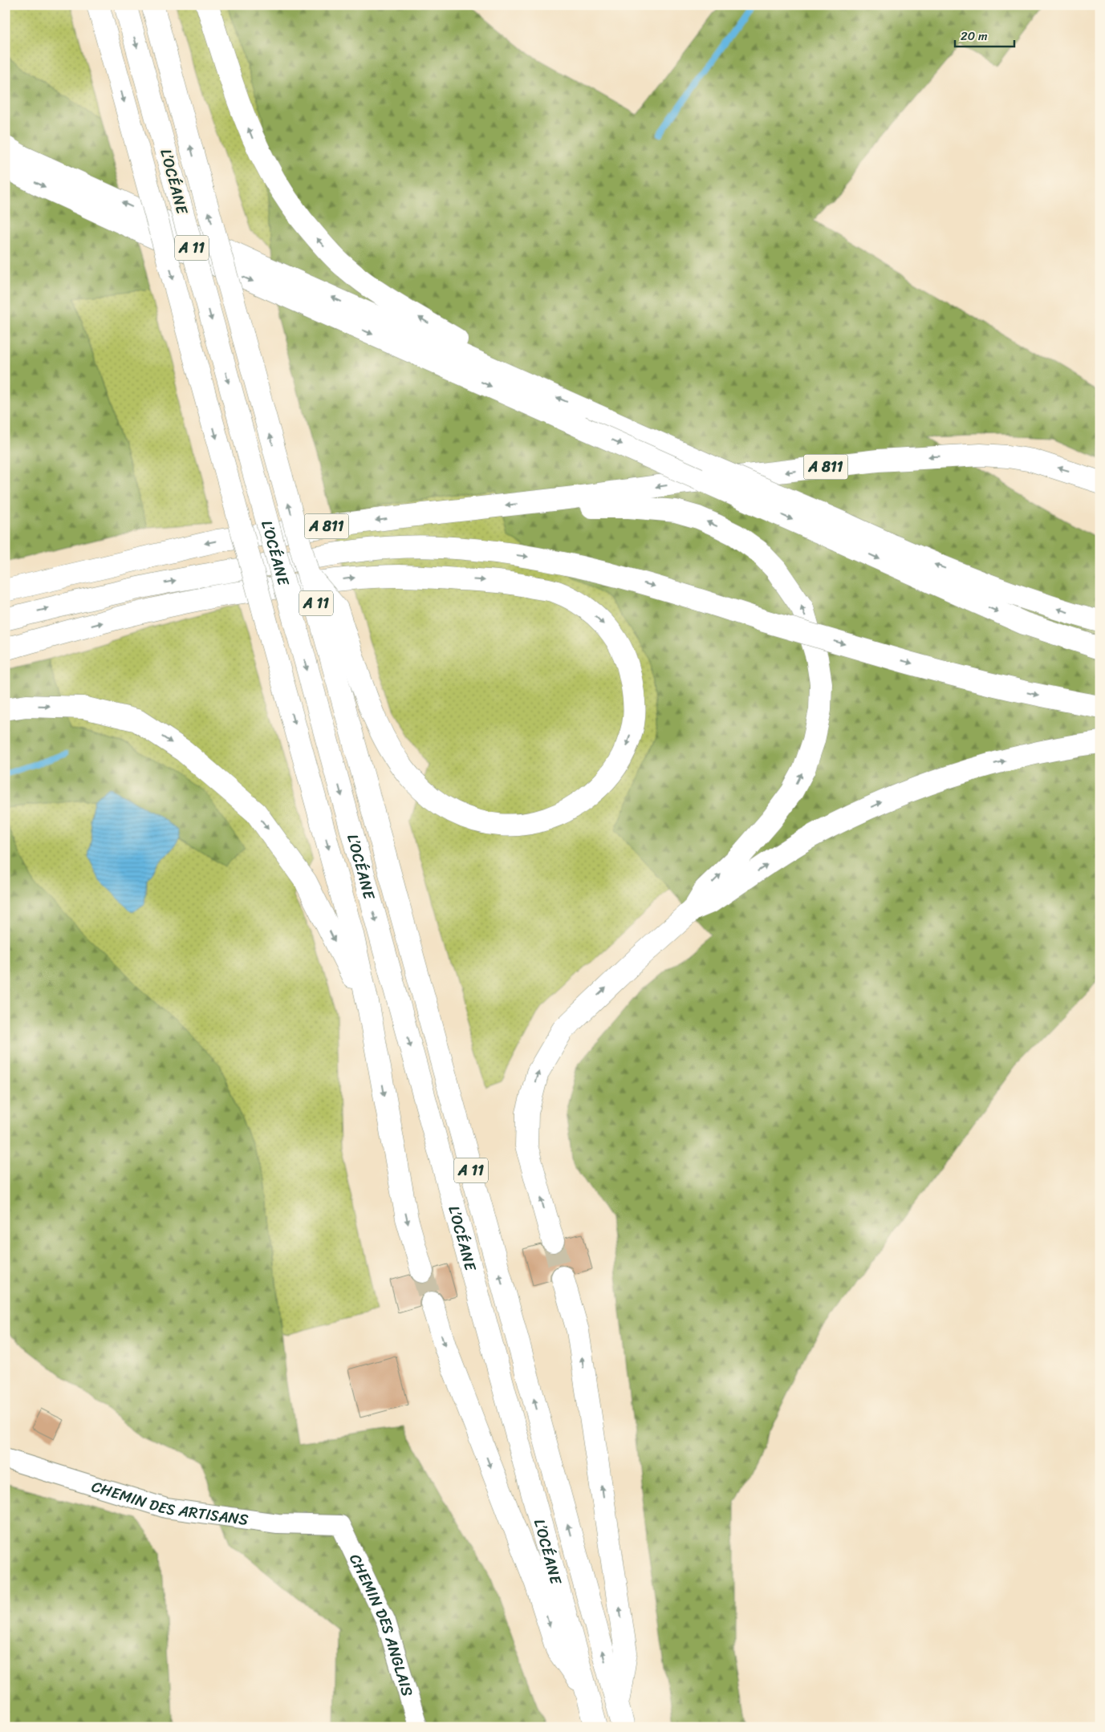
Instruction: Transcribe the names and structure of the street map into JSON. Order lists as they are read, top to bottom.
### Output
{
  "streets": {
    "highway": ["L’OCÉANE", "A 11", "A 811"],
    "street": ["CHEMIN DES ARTISANS", "CHEMIN DES ANGLAIS"]
  },
  "crossings": [
    ["CHEMIN DES ARTISANS", "CHEMIN DES ANGLAIS"]
  ],
  "scale_bar": "20 m"
}
